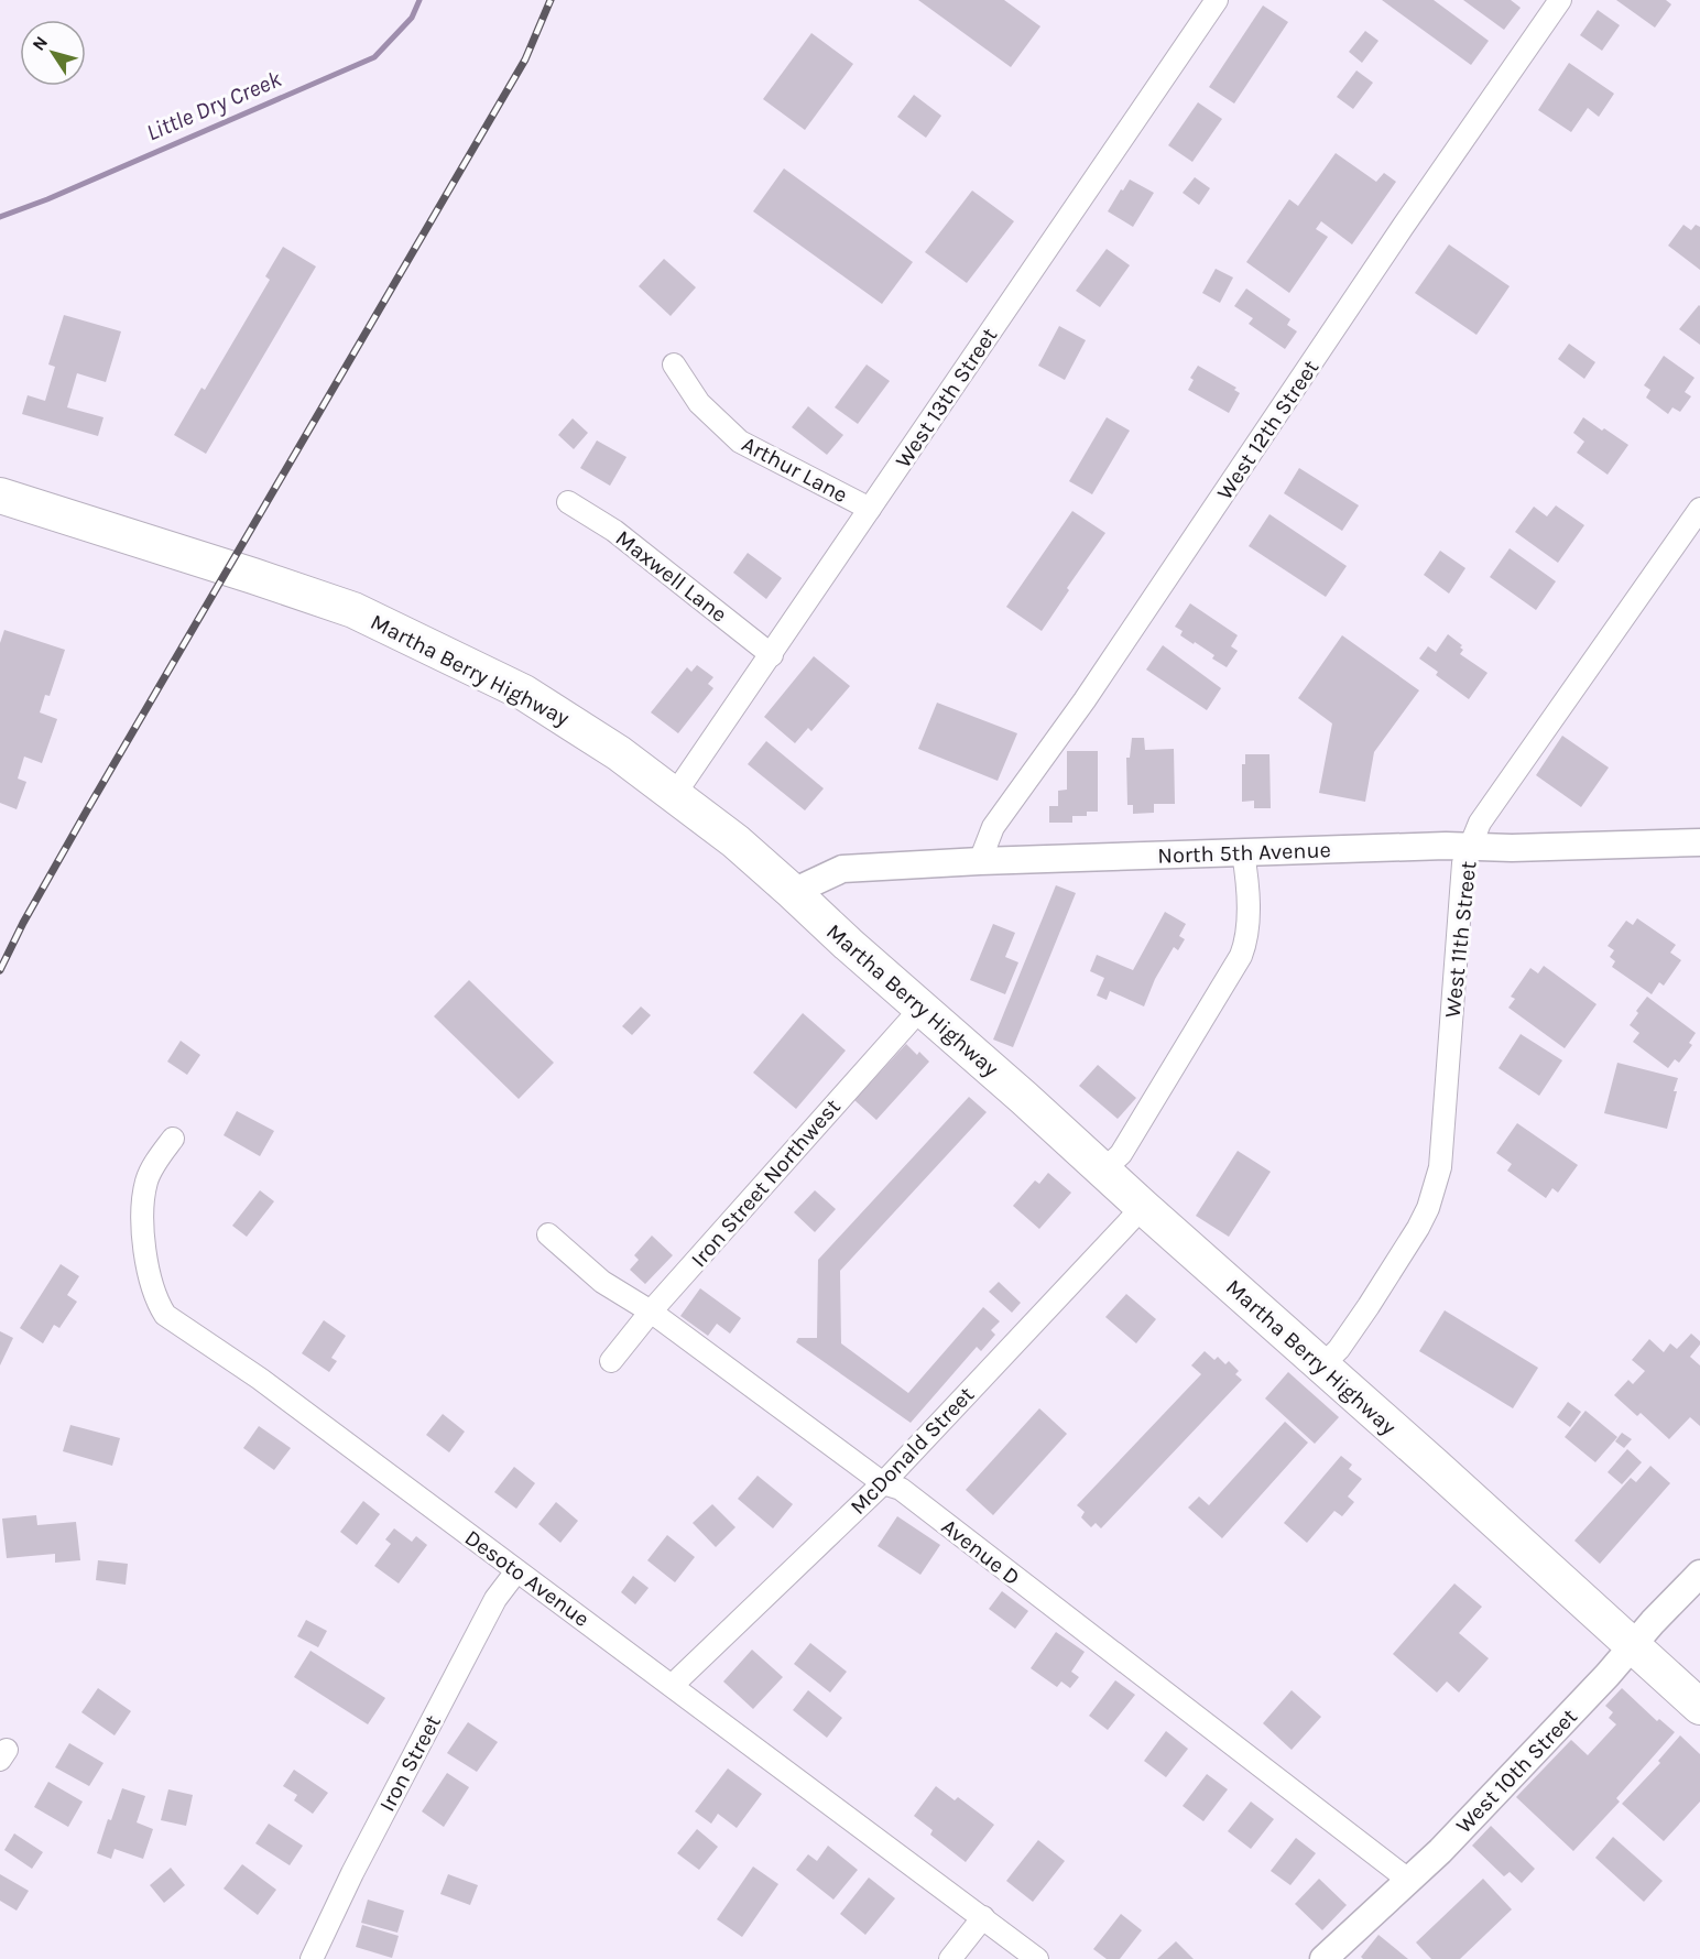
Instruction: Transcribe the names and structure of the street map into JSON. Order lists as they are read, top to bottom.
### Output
{
  "streets": {
    "main road": ["Martha Berry Highway"],
    "street": [
      "West 13th Street",
      "West 12th Street",
      "Arthur Lane",
      "Maxwell Lane",
      "North 5th Avenue",
      "West 11th Street",
      "Iron Street Northwest",
      "McDonald Street",
      "Avenue D",
      "Desoto Avenue",
      "Iron Street",
      "West 10th Street"
    ]
  },
  "crossings": [
    ["West 13th Street", "Arthur Lane"],
    ["West 13th Street", "Maxwell Lane"],
    ["West 13th Street", "Martha Berry Highway"],
    ["West 12th Street", "North 5th Avenue"],
    ["Martha Berry Highway", "North 5th Avenue"],
    ["Martha Berry Highway", "West 11th Street"],
    ["Martha Berry Highway", "Iron Street Northwest"],
    ["Martha Berry Highway", "McDonald Street"],
    ["Martha Berry Highway", "West 10th Street"],
    ["North 5th Avenue", "West 11th Street"],
    ["Iron Street Northwest", "Avenue D"],
    ["McDonald Street", "Avenue D"],
    ["McDonald Street", "Desoto Avenue"],
    ["Avenue D", "West 10th Street"],
    ["Desoto Avenue", "Iron Street"]
  ],
  "water": ["Little Dry Creek"],
  "north": "top left"
}
